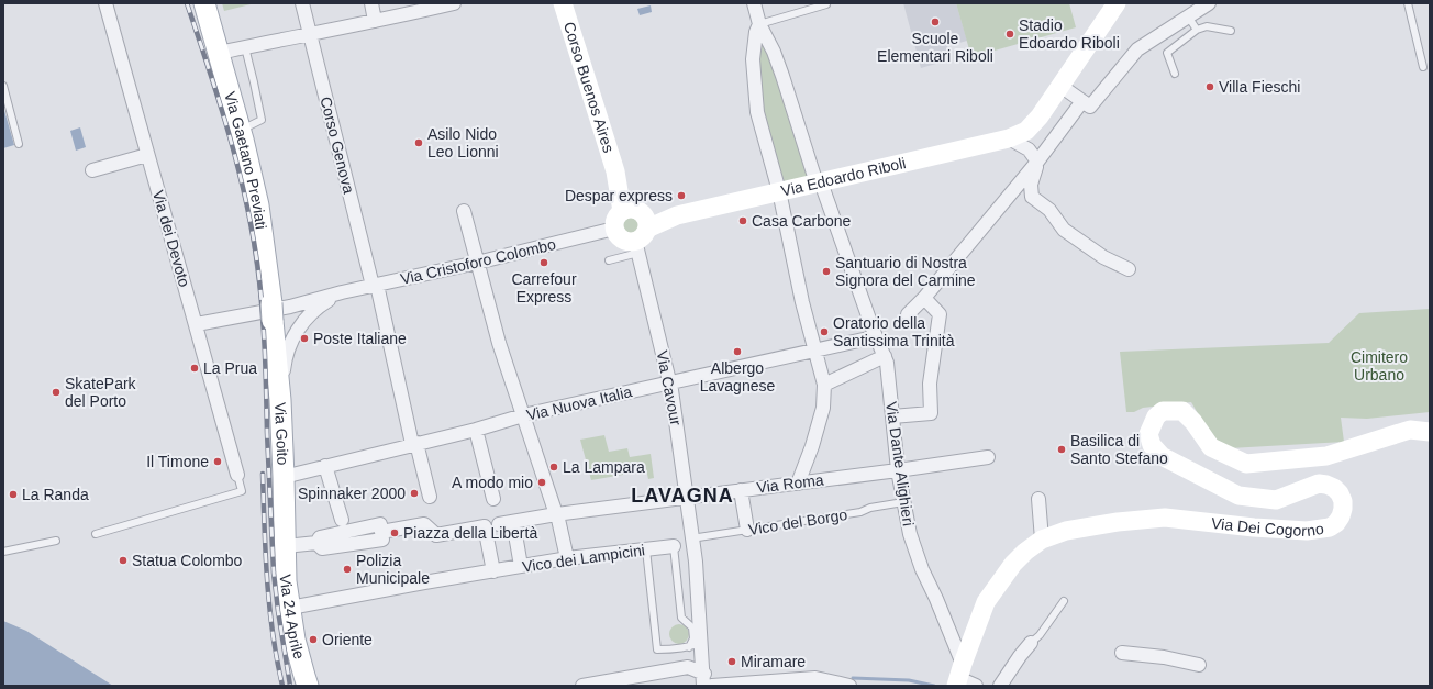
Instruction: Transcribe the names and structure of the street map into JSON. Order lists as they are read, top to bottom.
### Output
{
  "streets": {
    "main road": ["Via Gaetano Previati", "Via Goito", "Via 24 Aprile"],
    "street": [
      "Corso Buenos Aires",
      "Corso Genova",
      "Via Edoardo Riboli",
      "Via dei Devoto",
      "Via Cristoforo Colombo",
      "Via Cavour",
      "Via Nuova Italia",
      "Via Dante Alighieri",
      "Via Roma",
      "Via Dei Cogorno",
      "Vico dei Lampicini"
    ],
    "lane": ["Vico del Borgo"]
  },
  "crossings": [
    ["Corso Buenos Aires", "Via Edoardo Riboli"],
    ["Corso Buenos Aires", "Via Cavour"],
    ["Corso Genova", "Via Cristoforo Colombo"],
    ["Corso Genova", "Via Nuova Italia"],
    ["Via Gaetano Previati", "Via Cristoforo Colombo"],
    ["Via Gaetano Previati", "Via Goito"],
    ["Via Edoardo Riboli", "Via Cavour"],
    ["Via Edoardo Riboli", "Via Dante Alighieri"],
    ["Via dei Devoto", "Via Cristoforo Colombo"],
    ["Via Cristoforo Colombo", "Via Goito"],
    ["Via Cavour", "Via Nuova Italia"],
    ["Via Cavour", "Via Roma"],
    ["Via Cavour", "Vico del Borgo"],
    ["Via Nuova Italia", "Via Goito"],
    ["Via Nuova Italia", "Via Dante Alighieri"],
    ["Via Goito", "Via 24 Aprile"],
    ["Via Dante Alighieri", "Via Roma"],
    ["Via Dante Alighieri", "Vico del Borgo"],
    ["Via Dante Alighieri", "Via Dei Cogorno"],
    ["Vico dei Lampicini", "Via 24 Aprile"]
  ],
  "districts": ["LAVAGNA"],
  "parks": ["Cimitero Urbano"],
  "places": [
    "Scuole Elementari Riboli",
    "Stadio Edoardo Riboli",
    "Villa Fieschi",
    "Asilo Nido Leo Lionni",
    "Despar express",
    "Casa Carbone",
    "Carrefour Express",
    "Santuario di Nostra Signora del Carmine",
    "Oratorio della Santissima Trinità",
    "Poste Italiane",
    "Albergo Lavagnese",
    "La Prua",
    "SkatePark del Porto",
    "Basilica di Santo Stefano",
    "Il Timone",
    "La Lampara",
    "A modo mio",
    "Spinnaker 2000",
    "La Randa",
    "Piazza della Libertà",
    "Statua Colombo",
    "Polizia Municipale",
    "Oriente",
    "Miramare"
  ]
}
